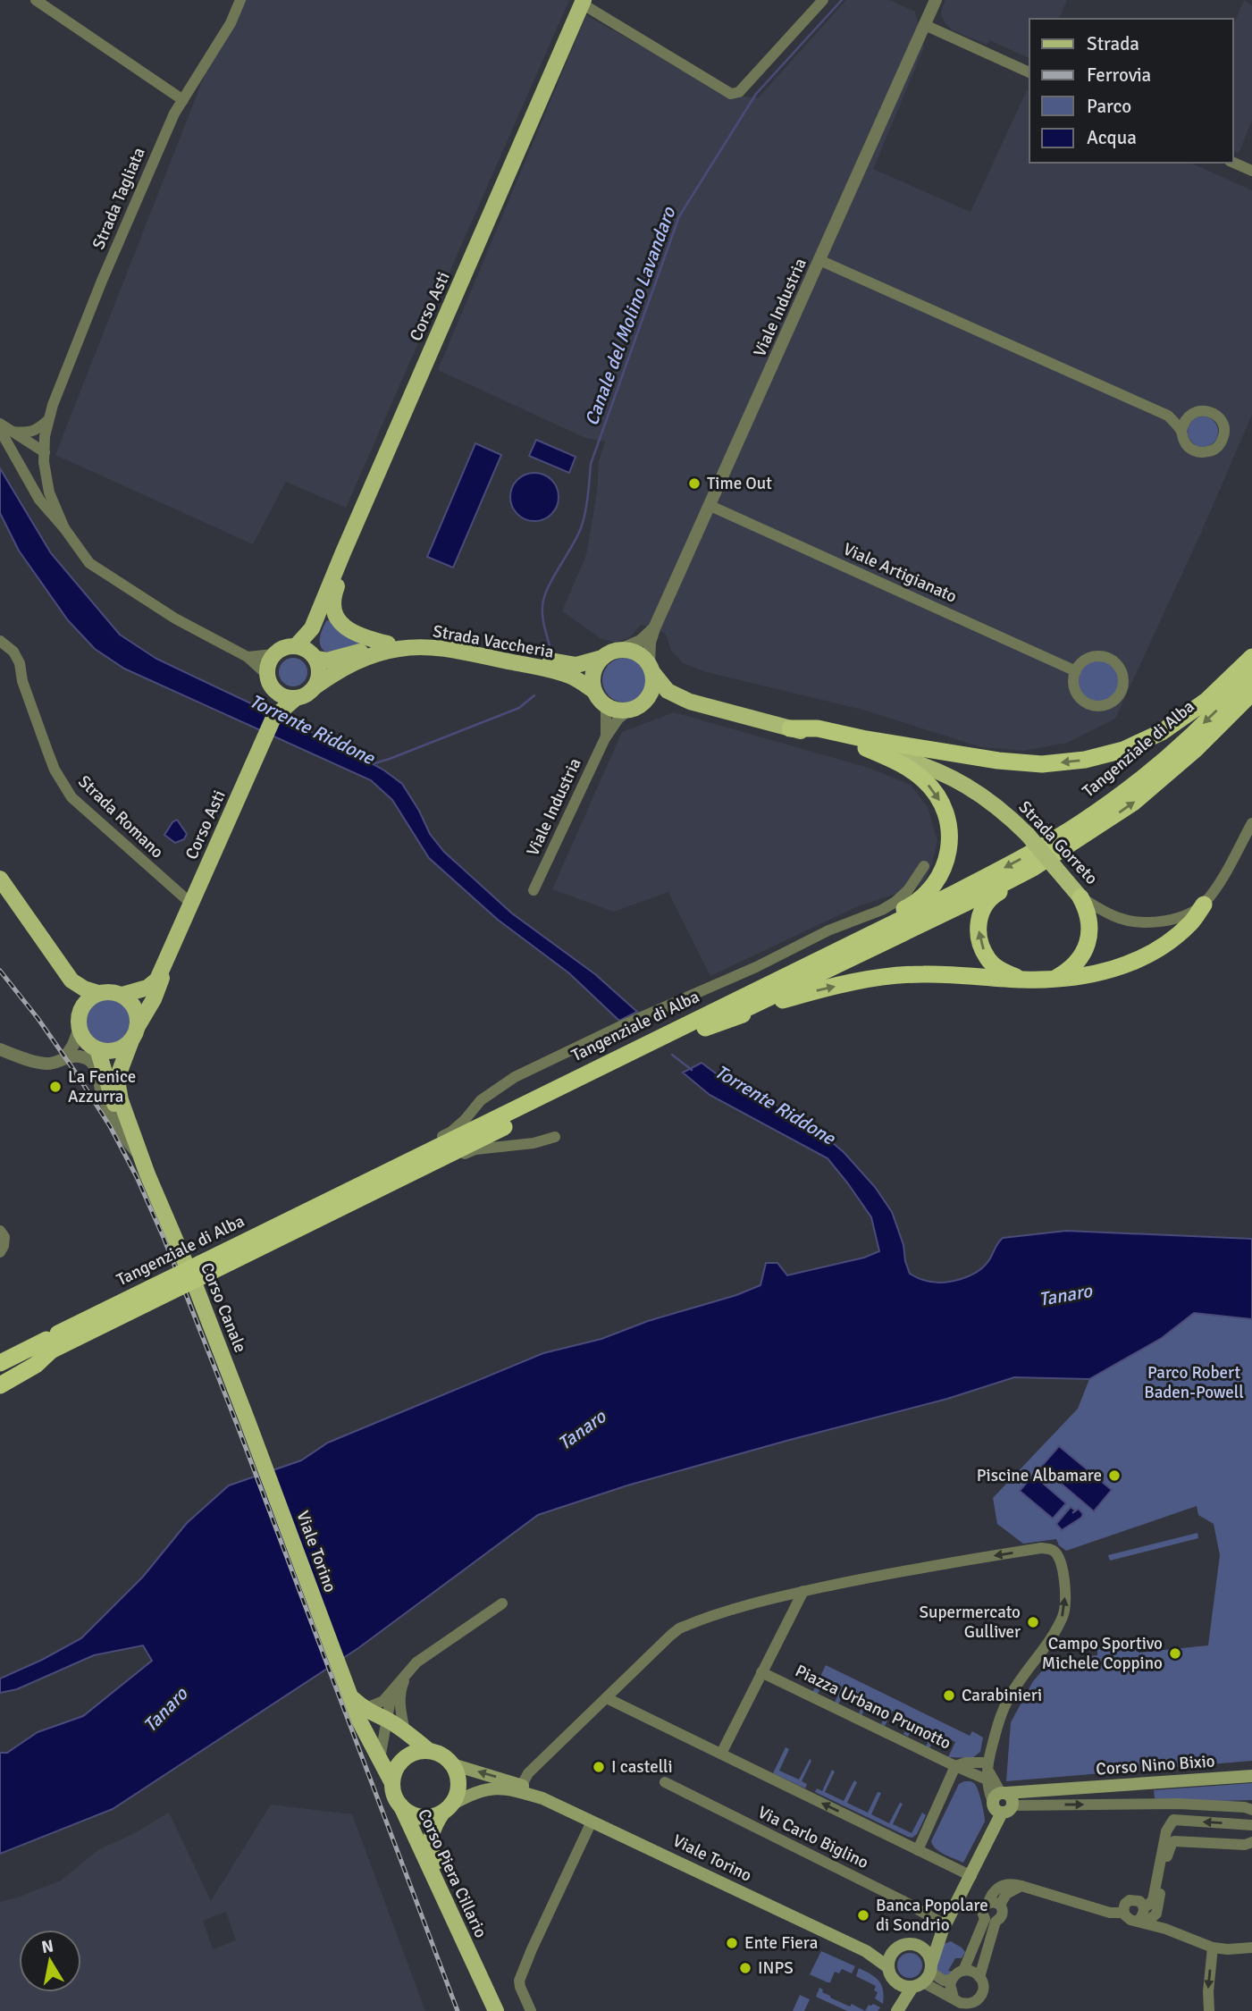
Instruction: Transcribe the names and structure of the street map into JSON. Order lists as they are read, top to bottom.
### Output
{
  "streets": {
    "highway": ["Tangenziale di Alba"],
    "main road": [
      "Corso Asti",
      "Strada Vaccheria",
      "Strada Gorreto",
      "Corso Canale",
      "Viale Torino",
      "Corso Nino Bixio",
      "Corso Piera Cillario"
    ],
    "street": [
      "Strada Tagliata",
      "Viale Industria",
      "Viale Artigianato",
      "Strada Romano",
      "Piazza Urbano Prunotto",
      "Via Carlo Biglino"
    ]
  },
  "crossings": [
    ["Strada Tagliata", "Strada Vaccheria"],
    ["Corso Asti", "Strada Romano"],
    ["Corso Asti", "Corso Canale"],
    ["Viale Industria", "Viale Artigianato"],
    ["Viale Industria", "Strada Vaccheria"],
    ["Viale Industria", "Strada Gorreto"],
    ["Strada Vaccheria", "Strada Gorreto"],
    ["Corso Canale", "Viale Torino"],
    ["Viale Torino", "Corso Piera Cillario"]
  ],
  "water": ["Canale del Molino Lavandaro", "Torrente Riddone", "Tanaro"],
  "parks": ["Parco Robert Baden-Powell"],
  "places": [
    "Time Out",
    "La Fenice Azzurra",
    "Piscine Albamare",
    "Supermercato Gulliver",
    "Campo Sportivo Michele Coppino",
    "Carabinieri",
    "I castelli",
    "Banca Popolare di Sondrio",
    "Ente Fiera",
    "INPS"
  ],
  "legend": [
    "Strada",
    "Ferrovia",
    "Parco",
    "Acqua"
  ],
  "north": "top"
}
